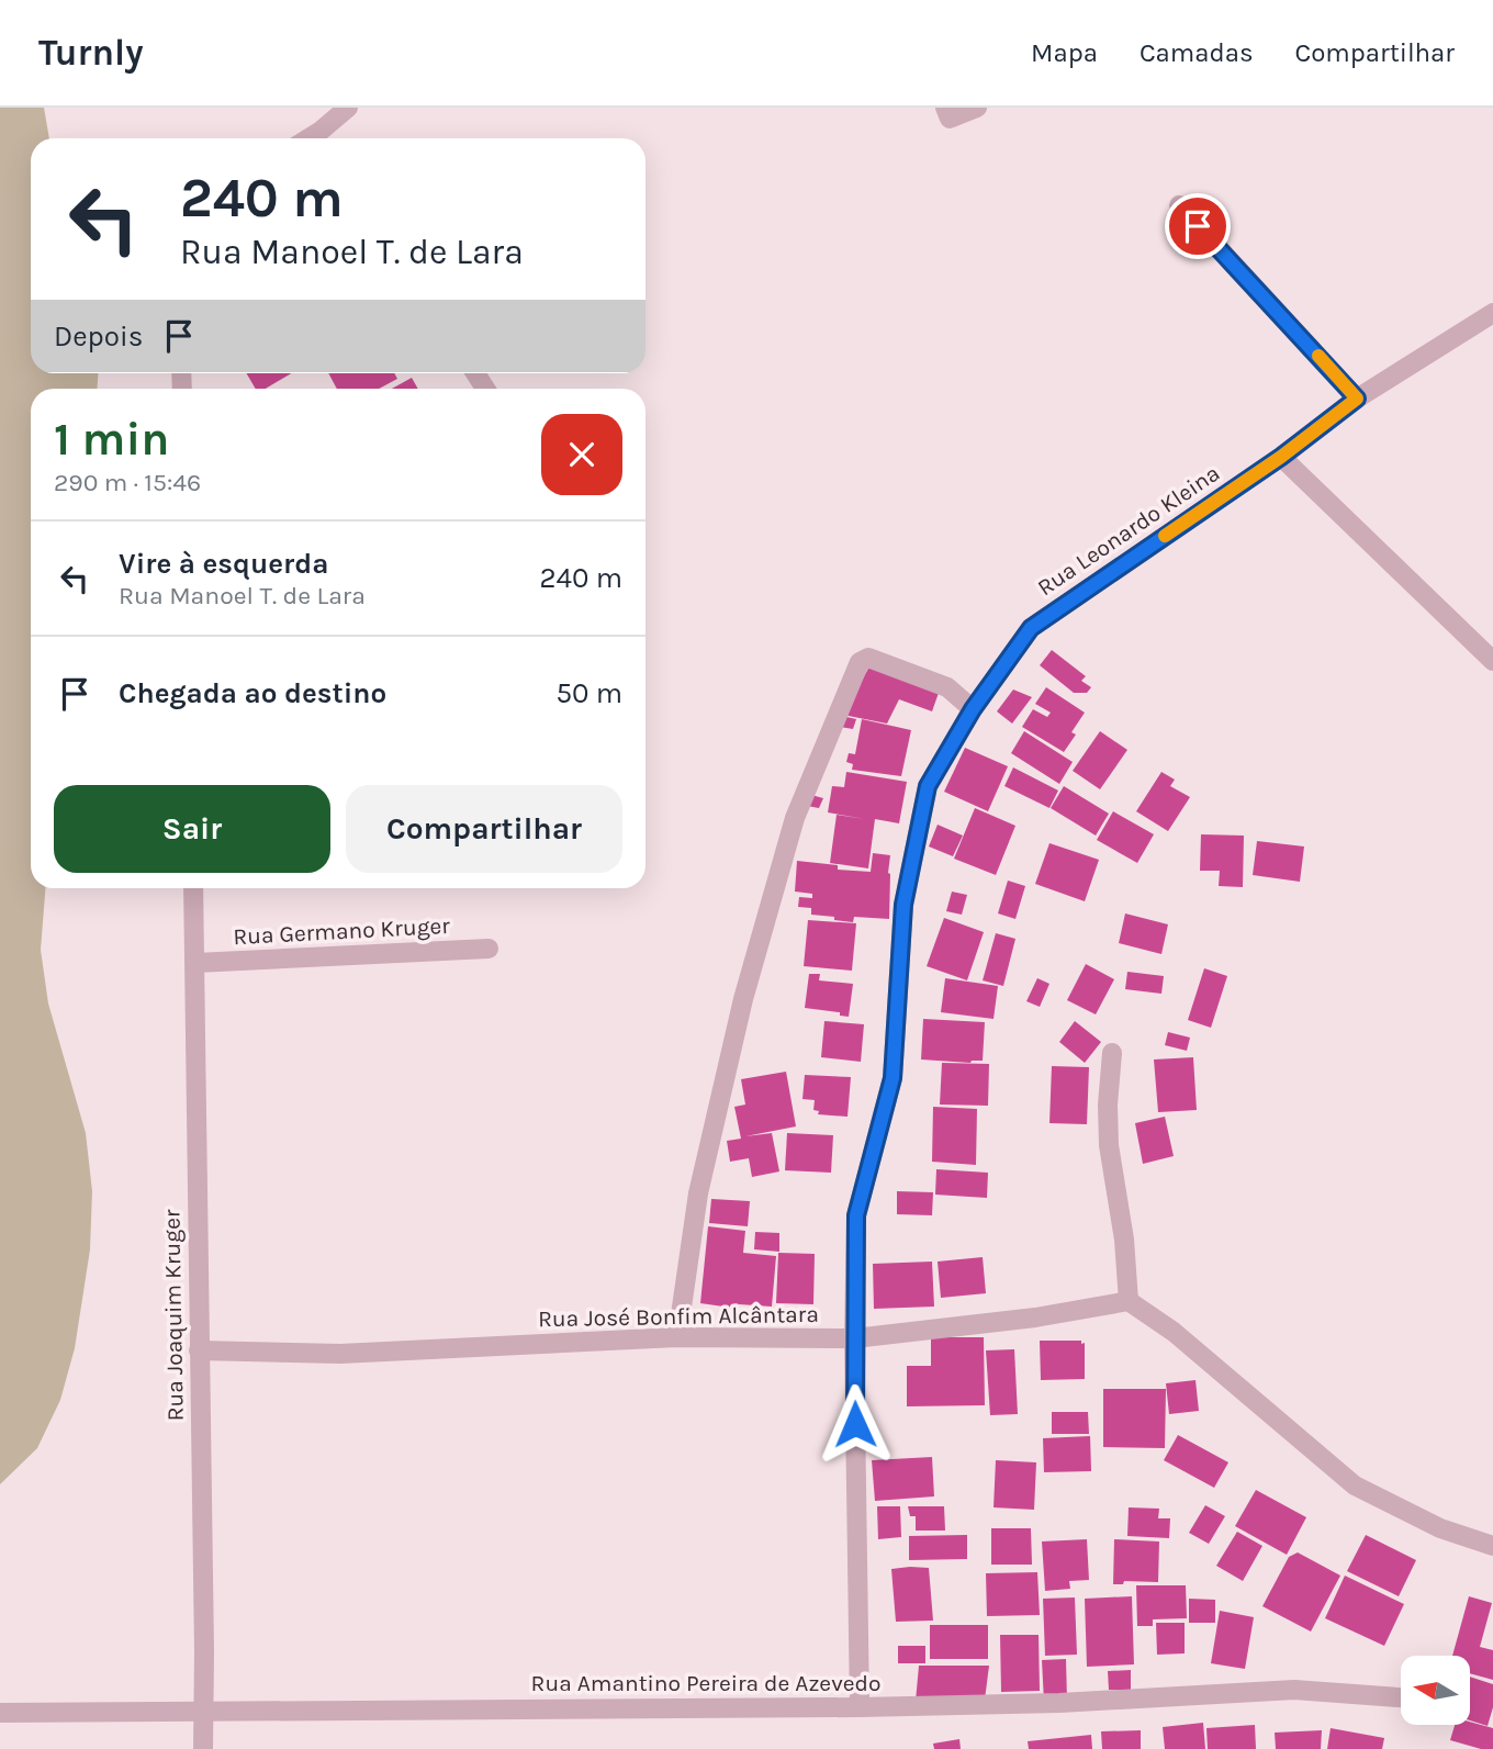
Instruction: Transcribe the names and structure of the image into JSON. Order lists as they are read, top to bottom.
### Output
{
  "streets": {
    "street": [
      "Rua Leonardo Kleina",
      "Rua Germano Kruger",
      "Rua Joaquim Kruger",
      "Rua José Bonfim Alcântara",
      "Rua Amantino Pereira de Azevedo"
    ]
  },
  "crossings": [
    ["Rua Leonardo Kleina", "Rua José Bonfim Alcântara"],
    ["Rua Leonardo Kleina", "Rua Amantino Pereira de Azevedo"],
    ["Rua Germano Kruger", "Rua Joaquim Kruger"],
    ["Rua Joaquim Kruger", "Rua José Bonfim Alcântara"],
    ["Rua Joaquim Kruger", "Rua Amantino Pereira de Azevedo"]
  ],
  "north": "left",
  "page": {
    "header": "Turnly",
    "nav": ["Mapa", "Camadas", "Compartilhar"],
    "turn": ["240 m", "Rua Manoel T. de Lara"],
    "then": "Depois",
    "heading": ["1 min", "290 m · 15:46"],
    "list": [
      {
        "name": "Vire à esquerda",
        "note": "Rua Manoel T. de Lara",
        "value": "240 m"
      },
      {
        "name": "Chegada ao destino",
        "value": "50 m"
      }
    ],
    "buttons": ["Sair", "Compartilhar"]
  }
}
